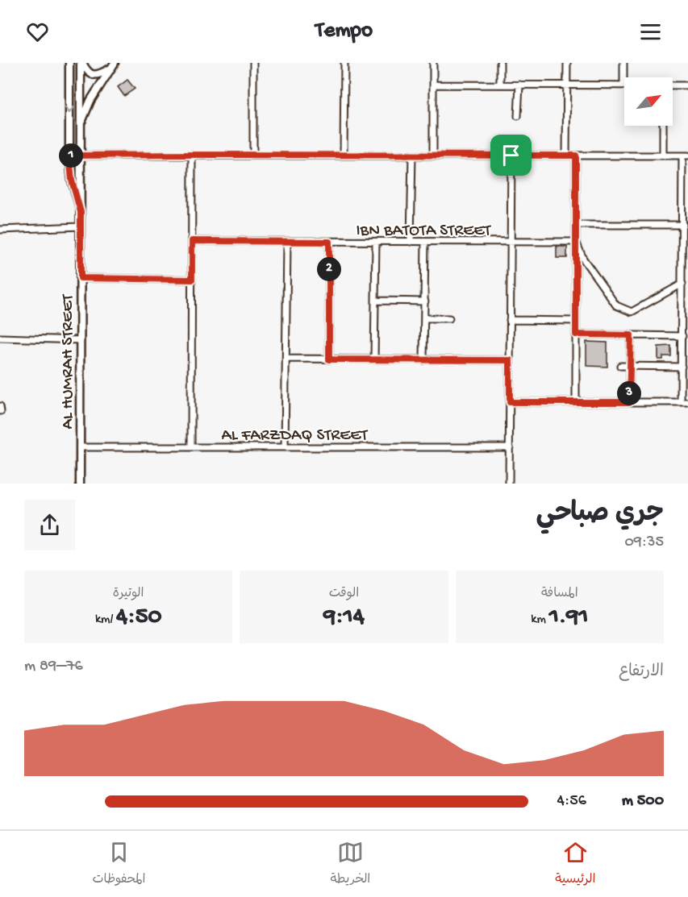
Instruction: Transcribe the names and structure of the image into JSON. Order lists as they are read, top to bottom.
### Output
{
  "streets": {
    "street": ["IBN BATOTA STREET", "AL HUMRAH STREET", "AL FARZDAQ STREET"]
  },
  "crossings": [
    ["AL HUMRAH STREET", "AL FARZDAQ STREET"]
  ],
  "north": "top right",
  "page": {
    "header": "Tempo",
    "pins": ["1", "2", "3"],
    "heading": ["جري صباحي", "09:35"],
    "stats": [
      ["المسافة", "1.91 km"],
      ["الوقت", "9:14"],
      ["الوتيرة", "4:50 /km"]
    ],
    "chart": ["الارتفاع", "76–89 m"],
    "list": [
      {
        "name": "500 m",
        "note": "4:56"
      }
    ],
    "tabs": ["الرئيسية", "الخريطة", "المحفوظات"]
  }
}
